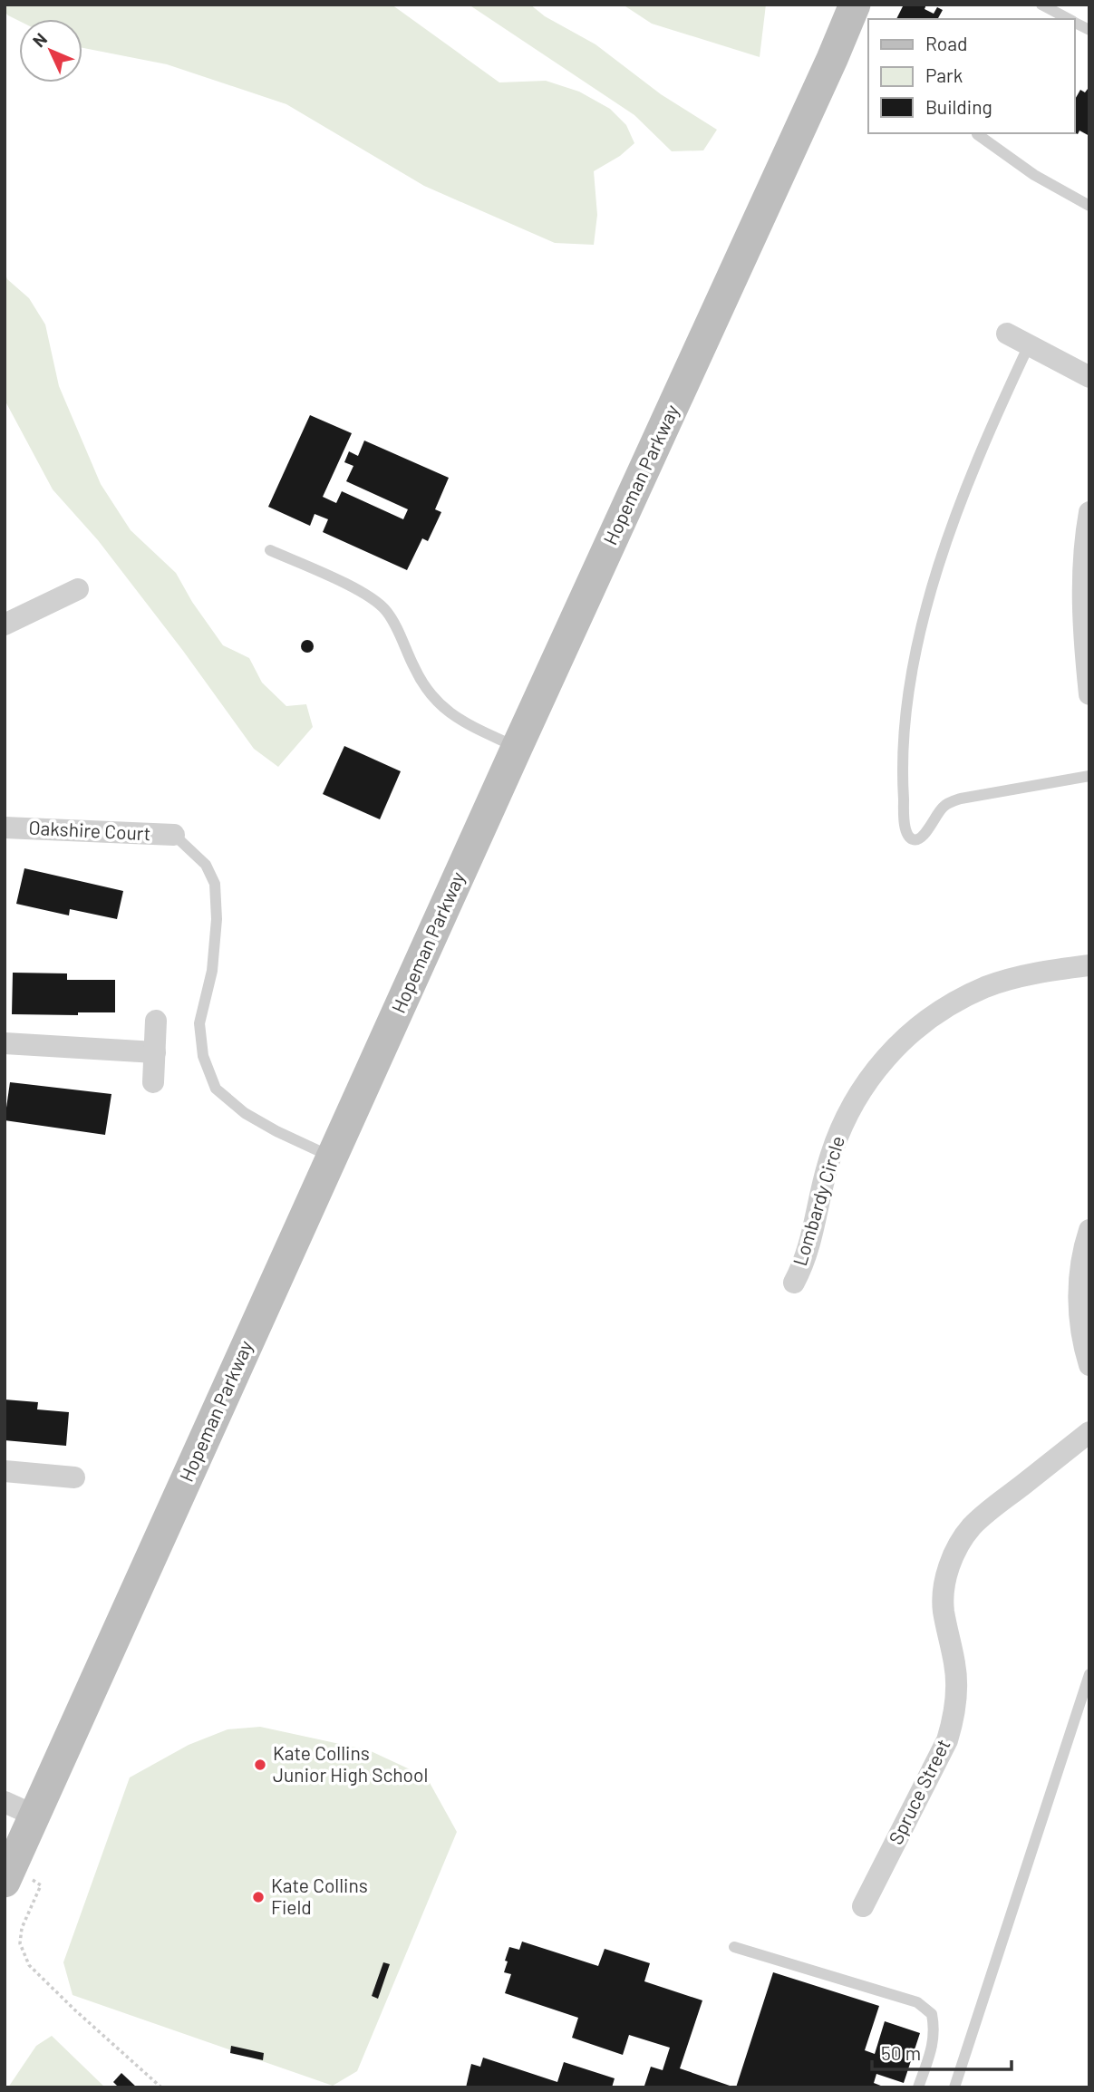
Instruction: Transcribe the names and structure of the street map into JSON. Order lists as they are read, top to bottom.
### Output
{
  "streets": {
    "main road": ["Hopeman Parkway"],
    "street": ["Oakshire Court", "Lombardy Circle", "Spruce Street"]
  },
  "places": ["Kate Collins Junior High School", "Kate Collins Field"],
  "legend": ["Road", "Park", "Building"],
  "scale_bar": "50 m",
  "north": "top left"
}
